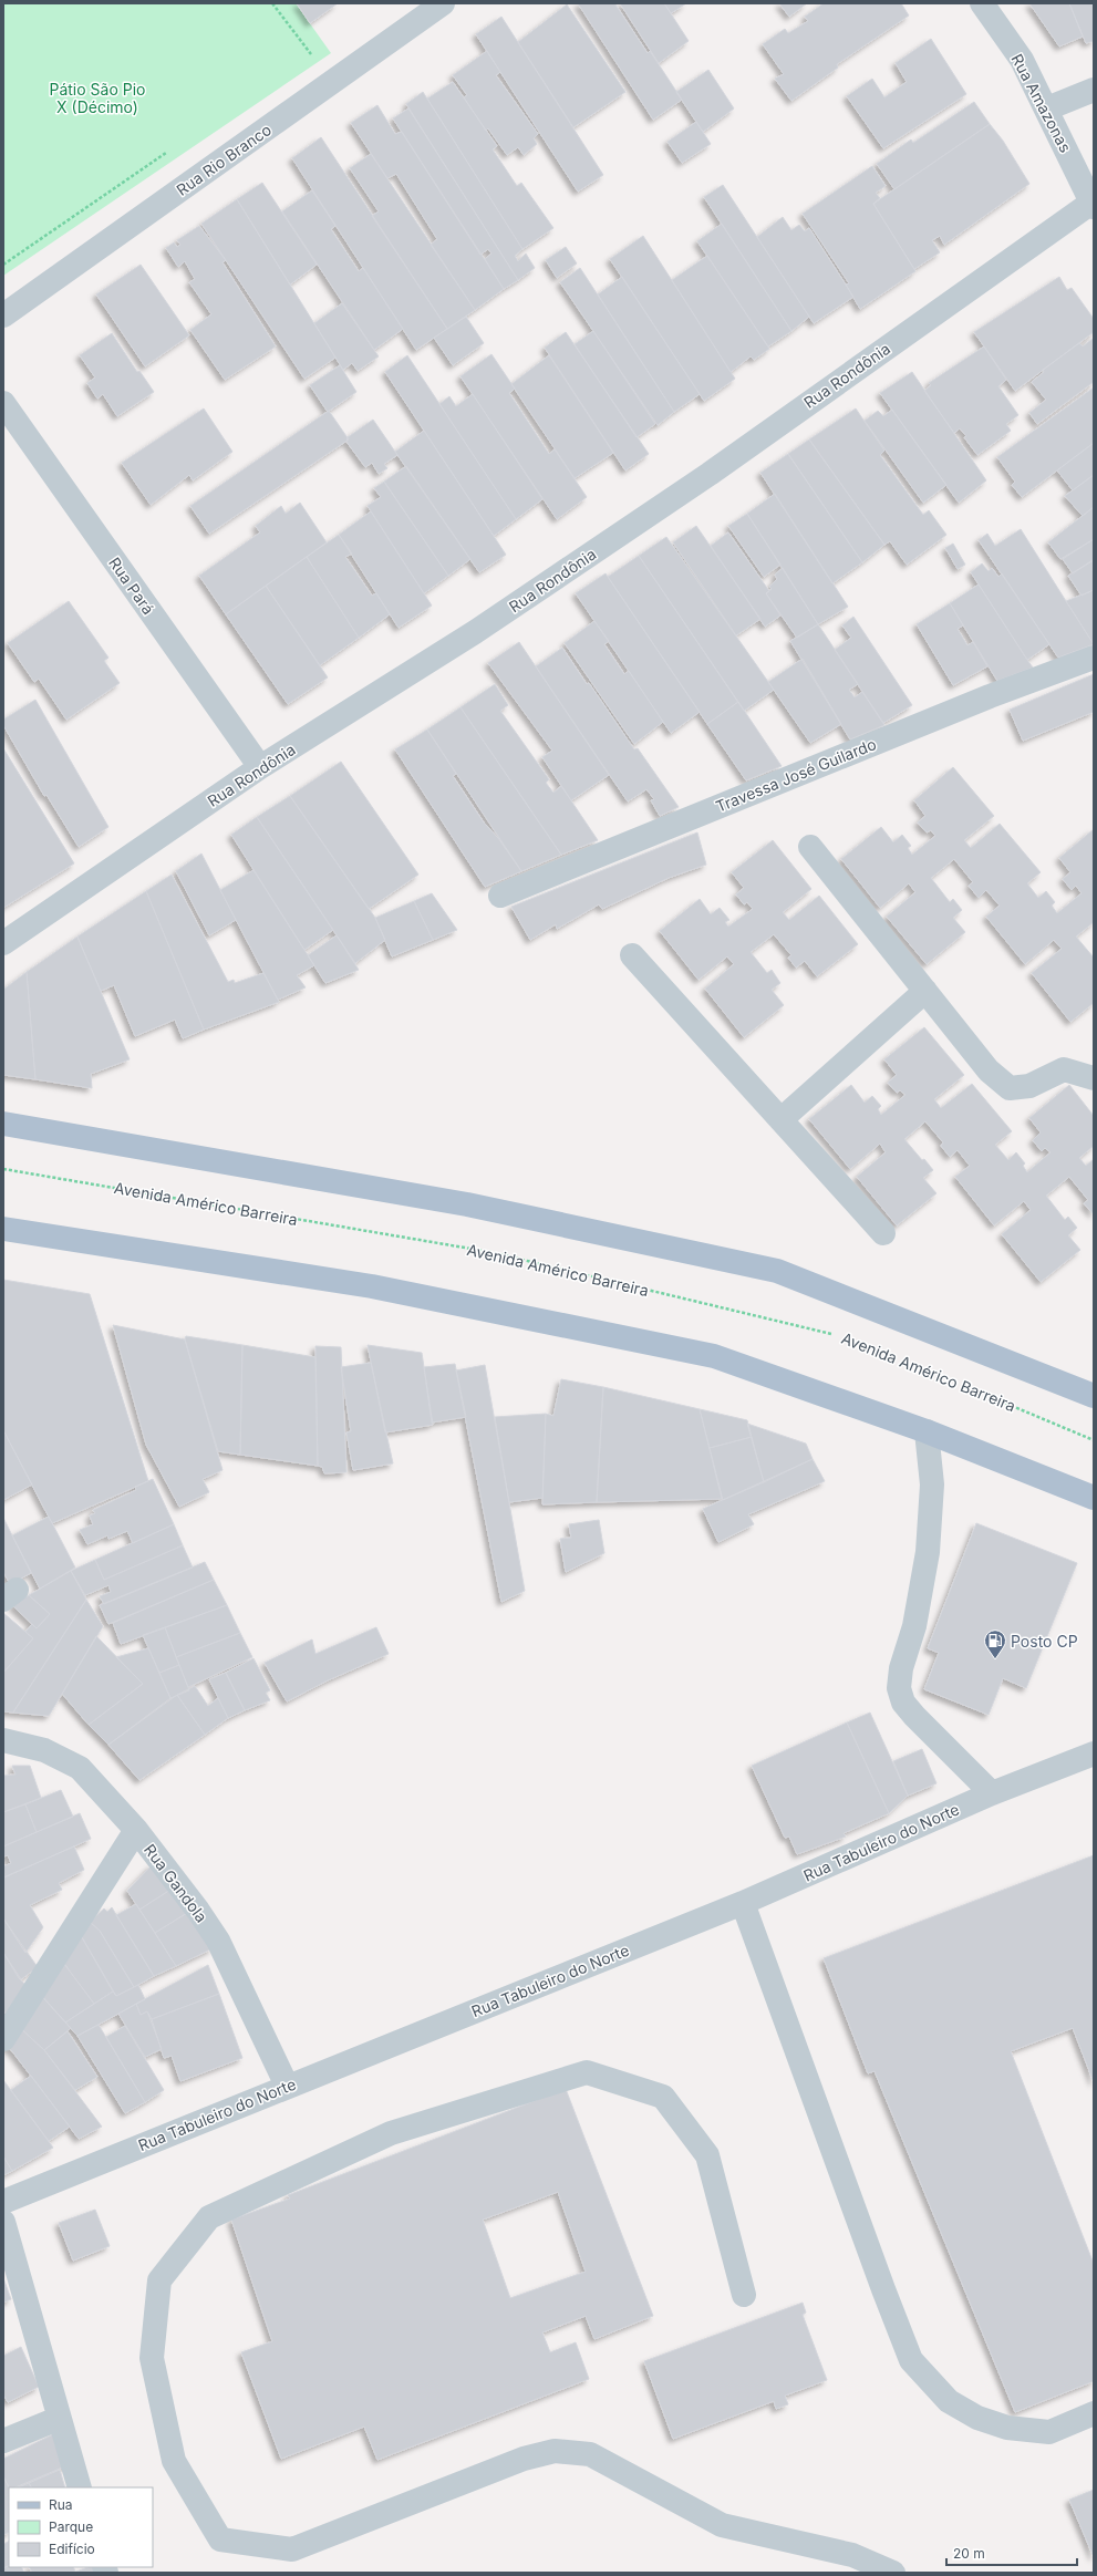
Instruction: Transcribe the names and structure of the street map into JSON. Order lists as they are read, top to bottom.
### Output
{
  "streets": {
    "street": [
      "Rua Amazonas",
      "Rua Rio Branco",
      "Rua Rondônia",
      "Rua Pará",
      "Travessa José Guilardo",
      "Rua Tabuleiro do Norte",
      "Rua Gandola"
    ],
    "path": ["Avenida Américo Barreira"]
  },
  "crossings": [
    ["Rua Amazonas", "Rua Rondônia"],
    ["Rua Rondônia", "Rua Pará"],
    ["Rua Tabuleiro do Norte", "Rua Gandola"]
  ],
  "parks": ["Pátio São Pio X (Décimo)"],
  "places": {
    "fuel station": ["Posto CP"]
  },
  "legend": ["Rua", "Parque", "Edifício"],
  "scale_bar": "20 m"
}
